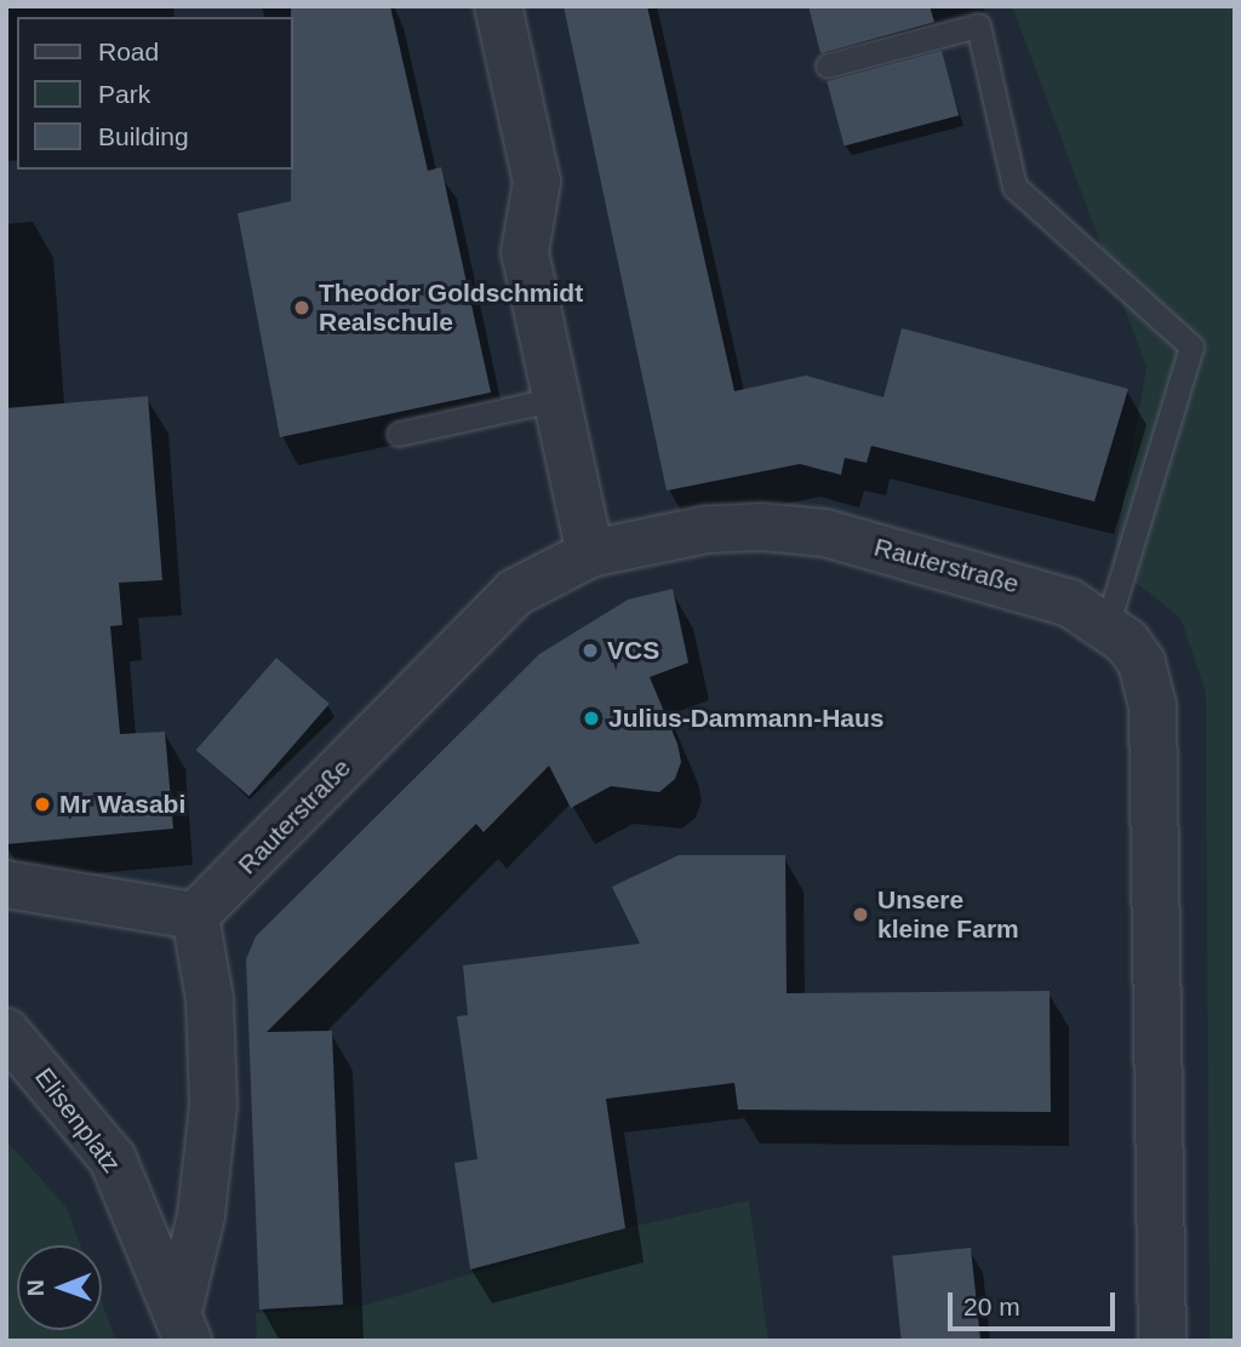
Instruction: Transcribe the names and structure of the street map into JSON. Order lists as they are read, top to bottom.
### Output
{
  "streets": {
    "street": ["Rauterstraße", "Elisenplatz"]
  },
  "places": [
    "Theodor Goldschmidt Realschule",
    "VCS",
    "Julius-Dammann-Haus",
    "Mr Wasabi",
    "Unsere kleine Farm"
  ],
  "legend": ["Road", "Park", "Building"],
  "scale_bar": "20 m",
  "north": "left"
}
